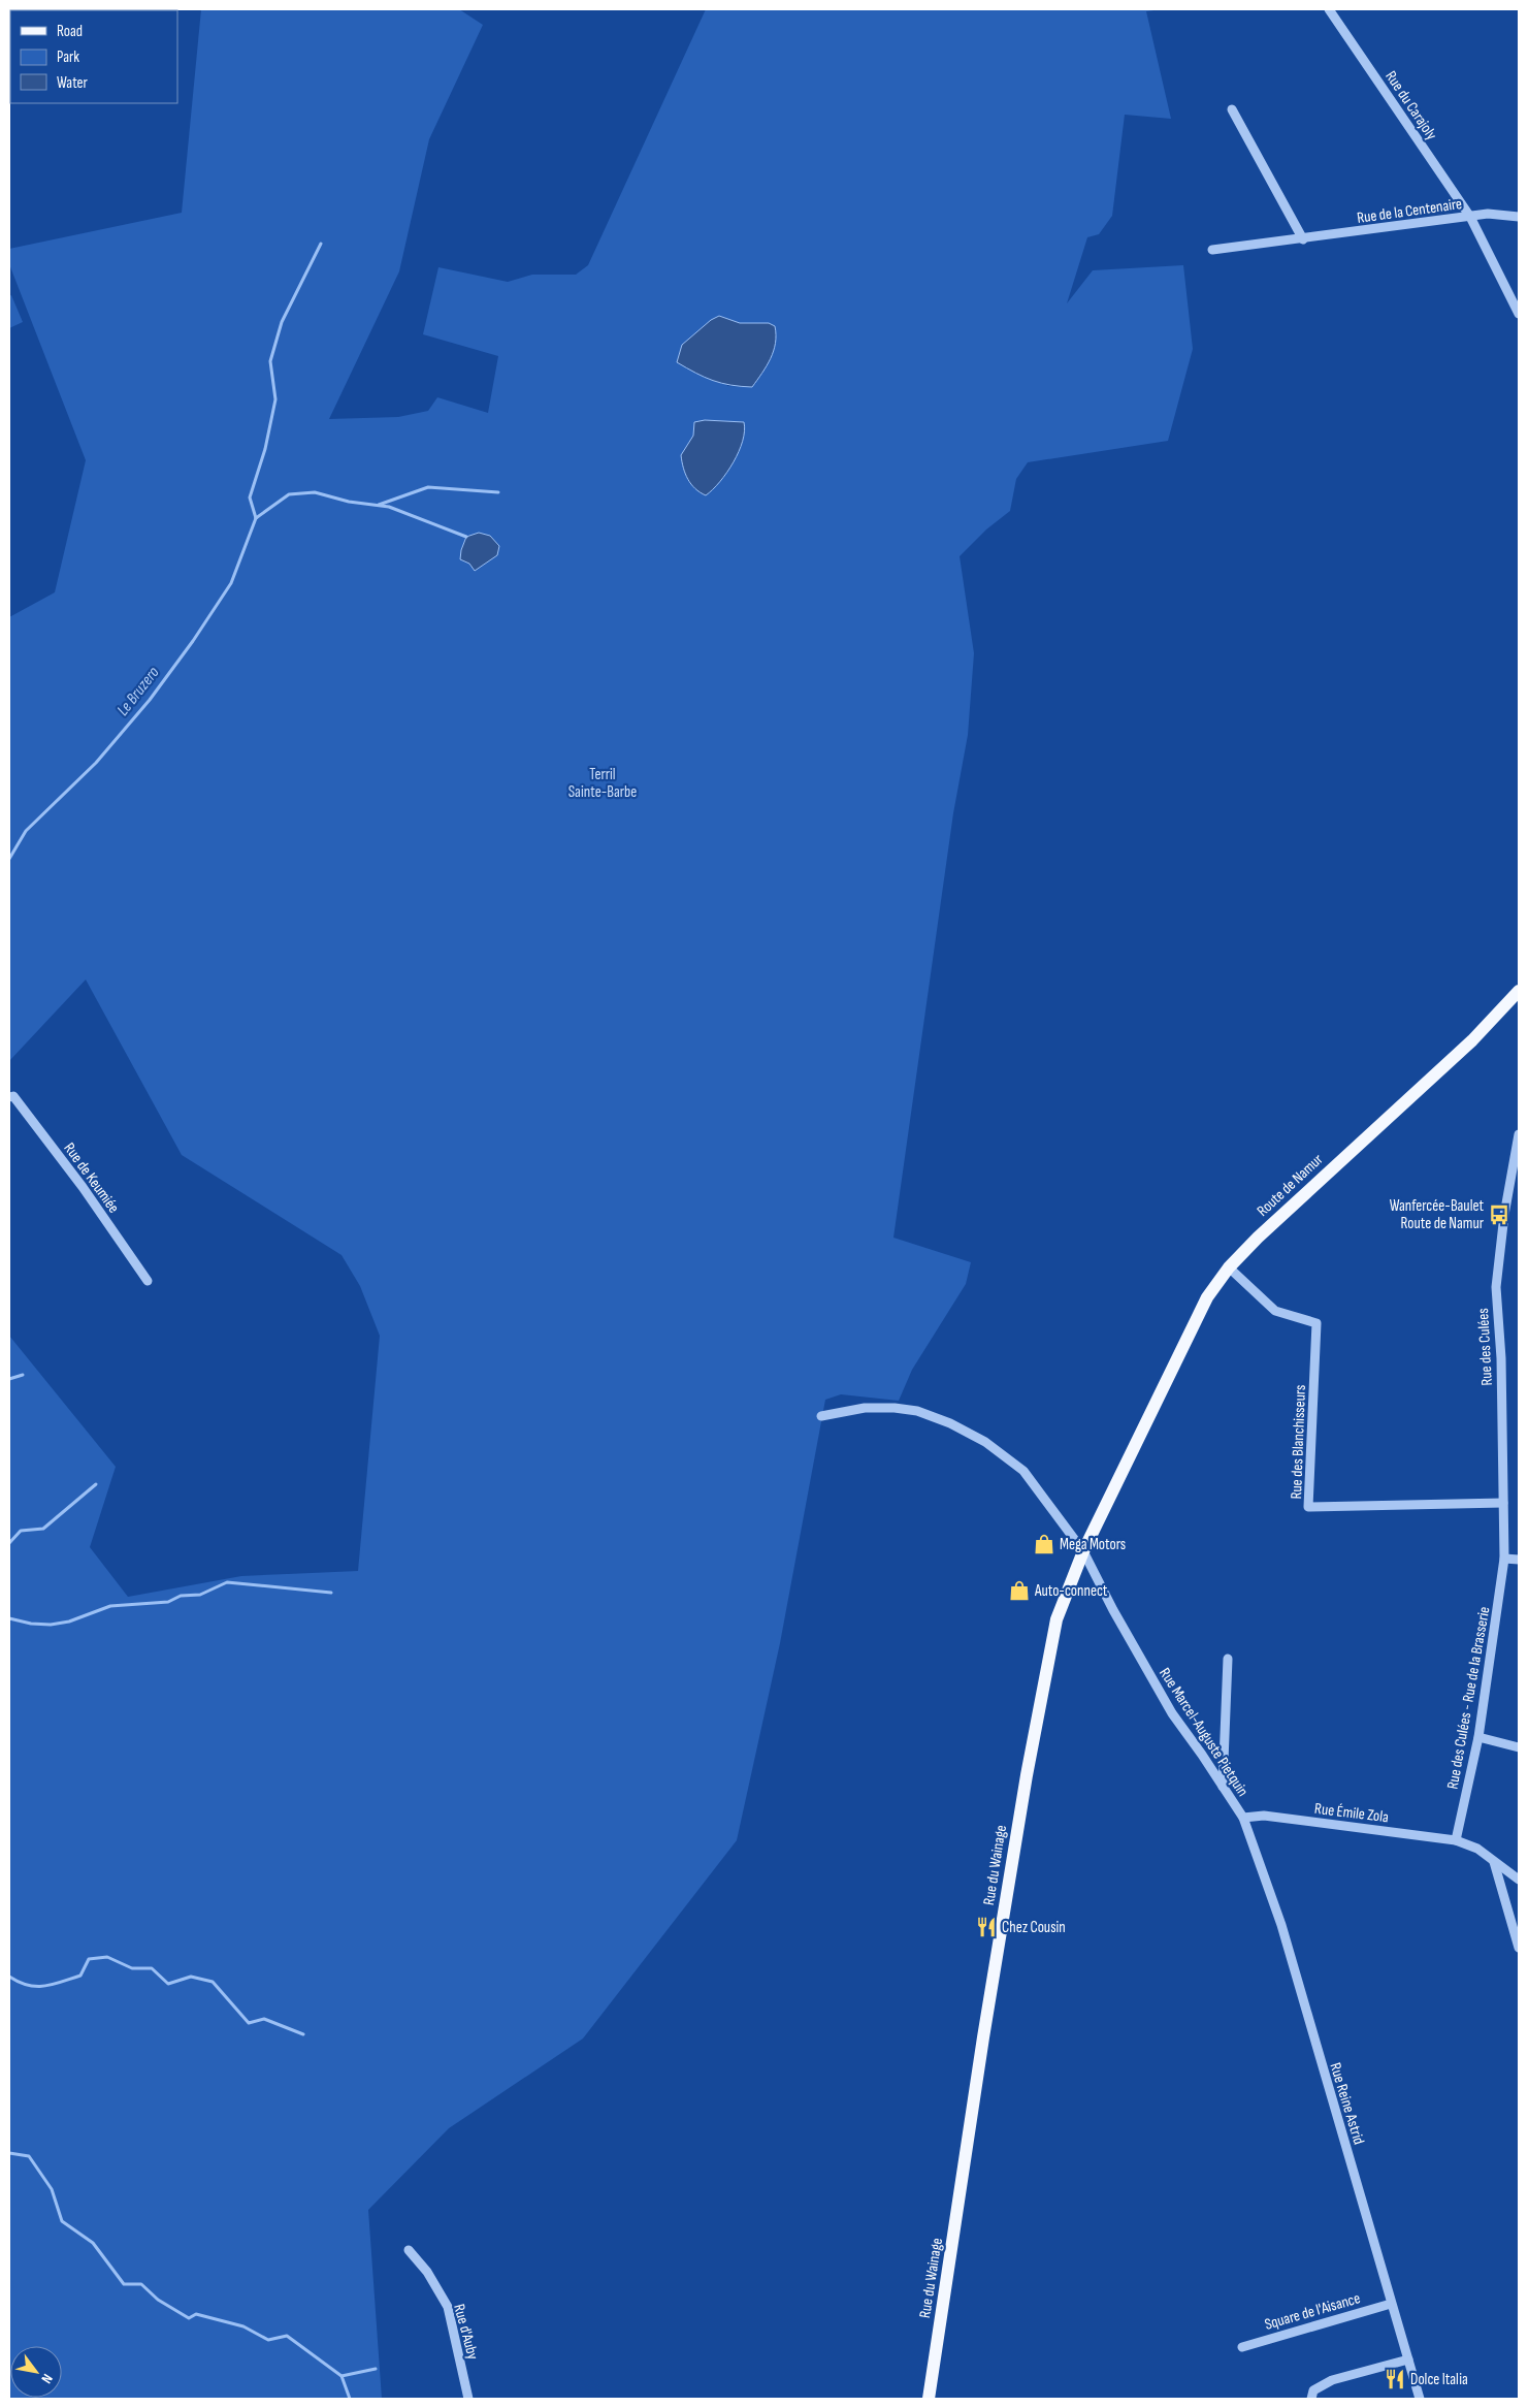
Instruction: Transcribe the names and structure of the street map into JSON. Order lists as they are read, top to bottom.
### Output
{
  "streets": {
    "main road": ["Route de Namur", "Rue du Wainage"],
    "street": [
      "Rue du Carajoly",
      "Rue de la Centenaire",
      "Rue de Keumiée",
      "Rue des Culées",
      "Rue des Blanchisseurs",
      "Rue des Culées - Rue de la Brasserie",
      "Rue Marcel-Auguste Pietquin",
      "Rue Émile Zola",
      "Rue Reine Astrid",
      "Square de l'Aisance",
      "Rue d'Auby"
    ]
  },
  "crossings": [
    ["Rue du Carajoly", "Rue de la Centenaire"],
    ["Route de Namur", "Rue des Blanchisseurs"],
    ["Route de Namur", "Rue du Wainage"],
    ["Rue des Culées", "Rue des Blanchisseurs"],
    ["Rue des Culées", "Rue des Culées - Rue de la Brasserie"],
    ["Rue des Culées - Rue de la Brasserie", "Rue Émile Zola"],
    ["Rue Marcel-Auguste Pietquin", "Rue Émile Zola"],
    ["Rue Marcel-Auguste Pietquin", "Rue du Wainage"],
    ["Rue Marcel-Auguste Pietquin", "Rue Reine Astrid"],
    ["Rue Émile Zola", "Rue Reine Astrid"],
    ["Rue Reine Astrid", "Square de l'Aisance"]
  ],
  "water": ["Le Bruzero"],
  "parks": ["Terril Sainte-Barbe"],
  "places": {
    "bus stop": ["Wanfercée-Baulet Route de Namur"],
    "shop": ["Mega Motors", "Auto-connect"],
    "restaurant": ["Chez Cousin", "Dolce Italia"]
  },
  "legend": ["Road", "Park", "Water"],
  "north": "bottom right"
}
